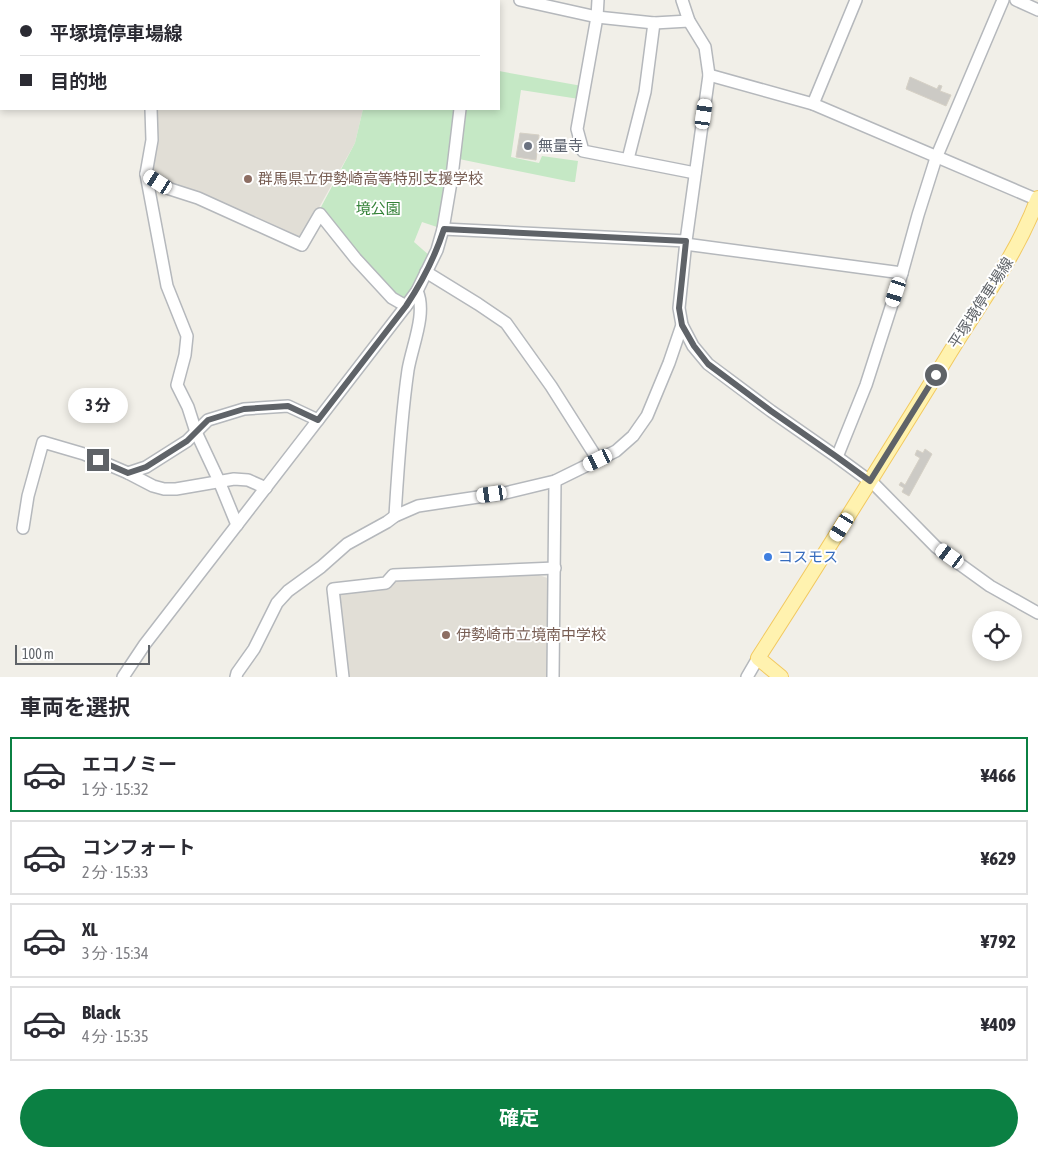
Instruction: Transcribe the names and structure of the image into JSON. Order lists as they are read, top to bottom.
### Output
{
  "streets": {
    "main road": ["平塚境停車場線"]
  },
  "parks": ["境公園"],
  "places": [
    "無量寺",
    "群馬県立伊勢崎高等特別支援学校",
    "コスモス",
    "伊勢崎市立境南中学校"
  ],
  "scale_bar": "100 m",
  "page": {
    "banner": ["平塚境停車場線", "目的地"],
    "bubble": "3 分",
    "scale": "100 m",
    "heading": "車両を選択",
    "list": [
      {
        "name": "エコノミー",
        "note": "1 分 · 15:32",
        "value": "¥466"
      },
      {
        "name": "コンフォート",
        "note": "2 分 · 15:33",
        "value": "¥629"
      },
      {
        "name": "XL",
        "note": "3 分 · 15:34",
        "value": "¥792"
      },
      {
        "name": "Black",
        "note": "4 分 · 15:35",
        "value": "¥409"
      }
    ],
    "buttons": "確定"
  }
}
